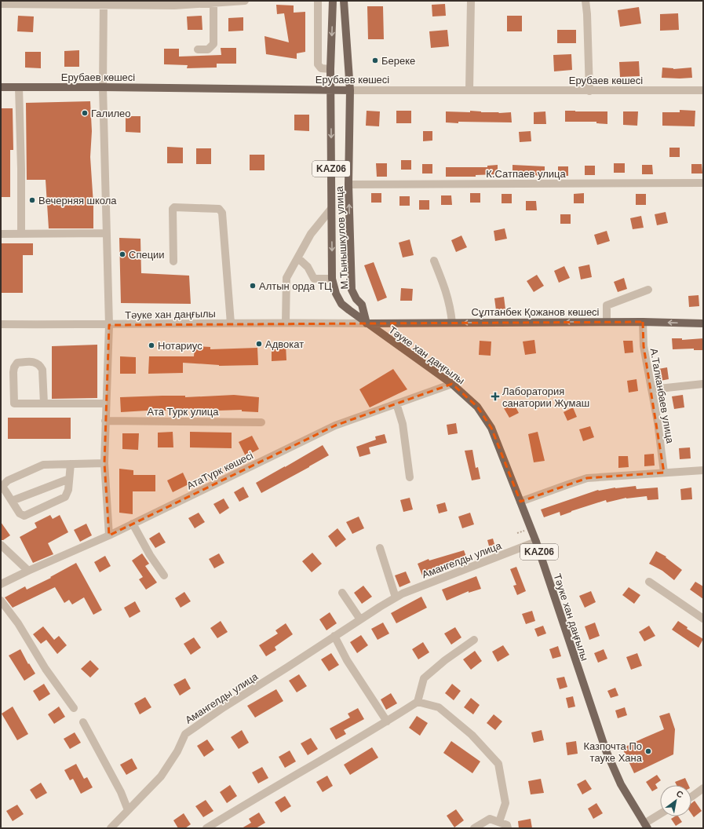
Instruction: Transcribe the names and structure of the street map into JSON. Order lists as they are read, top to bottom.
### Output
{
  "streets": {
    "main road": [
      "Ерубаев көшесі",
      "KАZ06",
      "М.Тынышкулов улица",
      "Сұлтанбек Қожанов көшесі",
      "Тәуке хан даңғылы"
    ],
    "street": [
      "К.Сатпаев улица",
      "А.Талканбаев улица",
      "Ата Турк улица",
      "АтаТүрк көшесі",
      "Амангелды улица"
    ]
  },
  "crossings": [
    ["Ерубаев көшесі", "М.Тынышкулов улица"],
    ["К.Сатпаев улица", "М.Тынышкулов улица"],
    ["М.Тынышкулов улица", "Сұлтанбек Қожанов көшесі"],
    ["М.Тынышкулов улица", "Тәуке хан даңғылы"],
    ["Сұлтанбек Қожанов көшесі", "Тәуке хан даңғылы"],
    ["Сұлтанбек Қожанов көшесі", "А.Талканбаев улица"],
    ["Тәуке хан даңғылы", "АтаТүрк көшесі"],
    ["Тәуке хан даңғылы", "Амангелды улица"]
  ],
  "one_way": ["Сұлтанбек Қожанов көшесі"],
  "places": {
    "other": [
      "Береке",
      "Галилео",
      "Вечерняя школа",
      "Специи",
      "Алтын орда ТЦ",
      "Адвокат",
      "Нотариус",
      "Казпочта По тауке Хана"
    ],
    "health": ["Лаборатория санатории Жумаш"]
  },
  "north": "top right"
}
